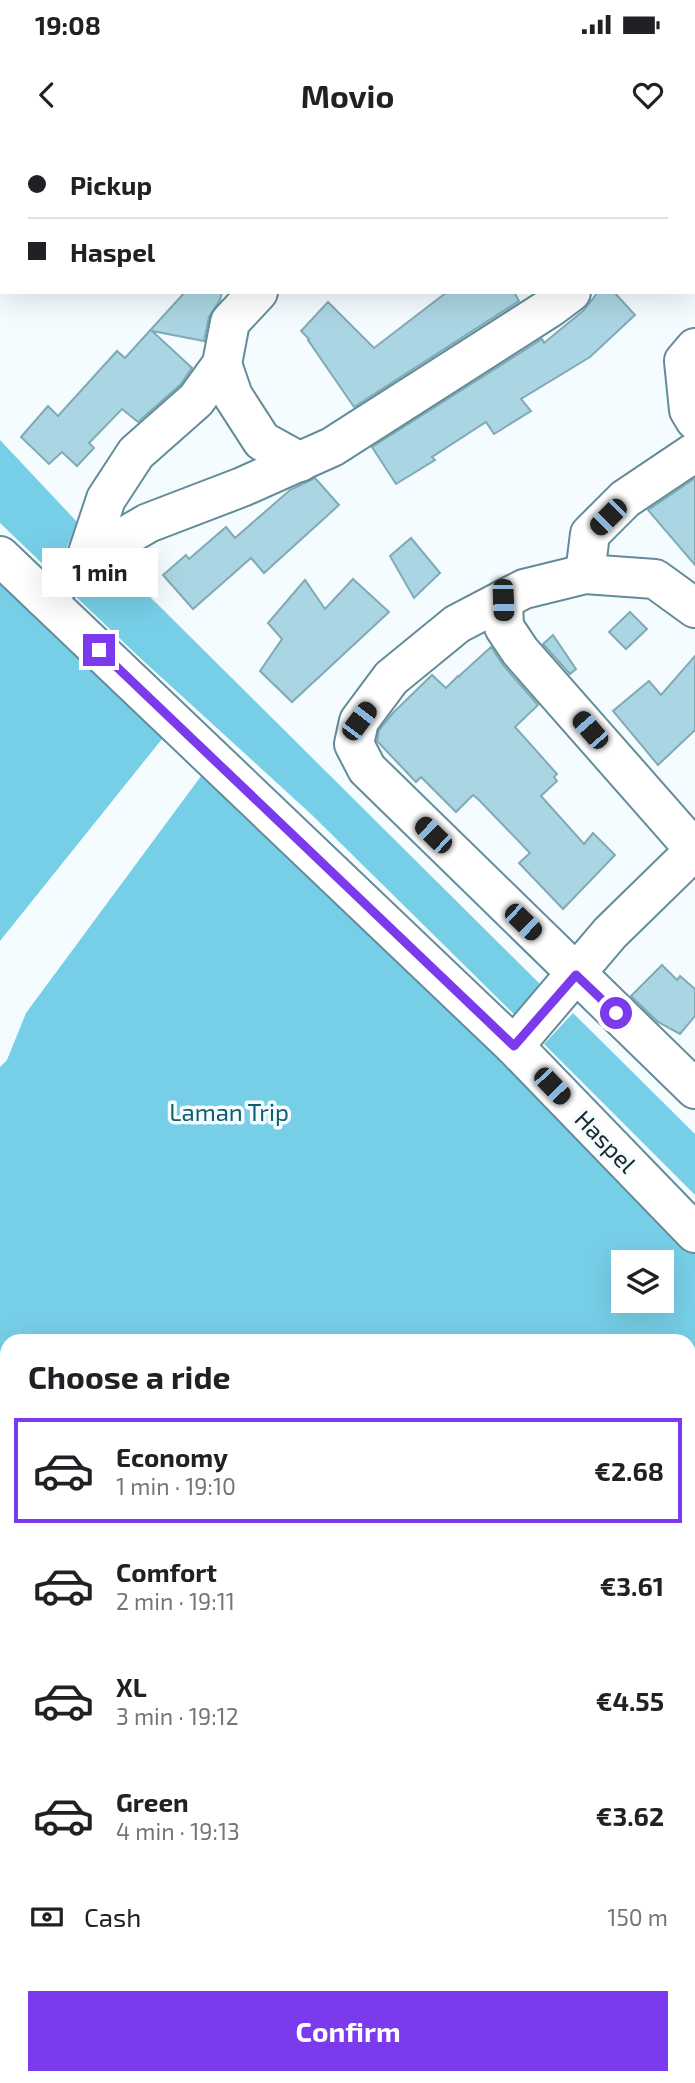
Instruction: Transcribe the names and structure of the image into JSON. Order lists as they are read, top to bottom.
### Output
{
  "streets": {
    "street": ["Haspel"]
  },
  "parks": ["Laman Trip"],
  "page": {
    "status": "19:08",
    "header": "Movio",
    "banner": ["Pickup", "Haspel"],
    "bubble": "1 min",
    "heading": "Choose a ride",
    "list": [
      {
        "name": "Economy",
        "note": "1 min · 19:10",
        "value": "€2.68"
      },
      {
        "name": "Comfort",
        "note": "2 min · 19:11",
        "value": "€3.61"
      },
      {
        "name": "XL",
        "note": "3 min · 19:12",
        "value": "€4.55"
      },
      {
        "name": "Green",
        "note": "4 min · 19:13",
        "value": "€3.62"
      }
    ],
    "pay": ["Cash", "150 m"],
    "buttons": "Confirm"
  }
}
